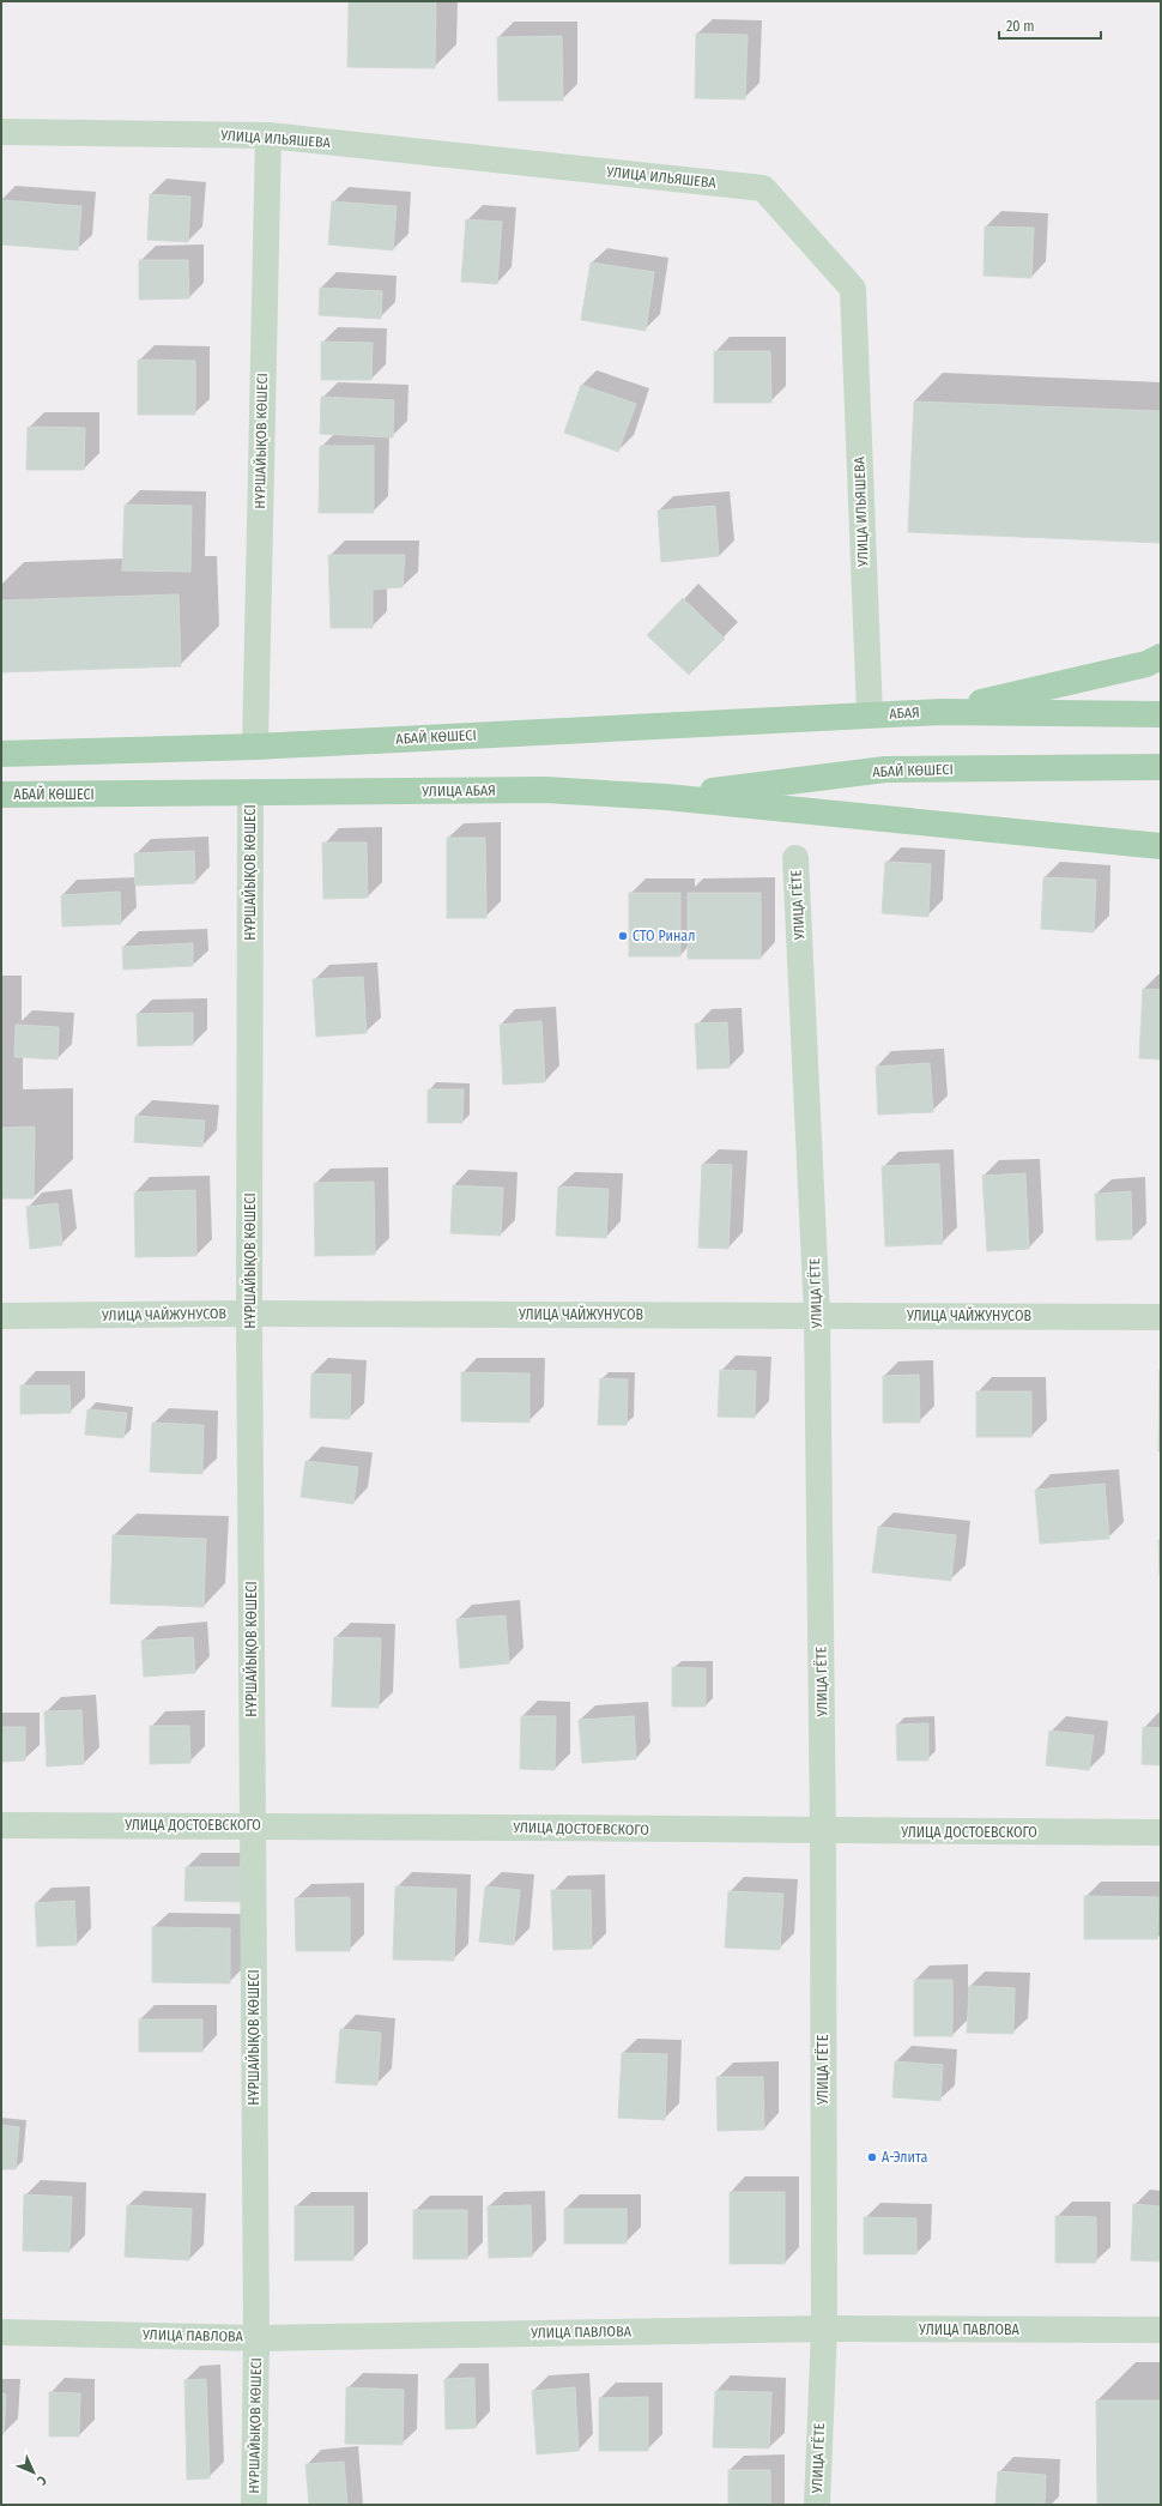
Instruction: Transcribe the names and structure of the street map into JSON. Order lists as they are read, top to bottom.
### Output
{
  "streets": {
    "main road": ["АБАЯ", "АБАЙ КӨШЕСІ", "УЛИЦА АБАЯ"],
    "street": [
      "УЛИЦА ИЛЬЯШЕВА",
      "НҰРШАЙЫҚОВ КӨШЕСІ",
      "УЛИЦА ГЁТЕ",
      "УЛИЦА ЧАЙЖУНУСОВ",
      "УЛИЦА ДОСТОЕВСКОГО",
      "УЛИЦА ПАВЛОВА"
    ]
  },
  "crossings": [
    ["УЛИЦА ИЛЬЯШЕВА", "НҰРШАЙЫҚОВ КӨШЕСІ"],
    ["УЛИЦА ИЛЬЯШЕВА", "АБАЯ"],
    ["УЛИЦА ИЛЬЯШЕВА", "АБАЙ КӨШЕСІ"],
    ["НҰРШАЙЫҚОВ КӨШЕСІ", "АБАЙ КӨШЕСІ"],
    ["НҰРШАЙЫҚОВ КӨШЕСІ", "УЛИЦА АБАЯ"],
    ["НҰРШАЙЫҚОВ КӨШЕСІ", "УЛИЦА ЧАЙЖУНУСОВ"],
    ["НҰРШАЙЫҚОВ КӨШЕСІ", "УЛИЦА ДОСТОЕВСКОГО"],
    ["НҰРШАЙЫҚОВ КӨШЕСІ", "УЛИЦА ПАВЛОВА"],
    ["АБАЯ", "АБАЙ КӨШЕСІ"],
    ["АБАЙ КӨШЕСІ", "УЛИЦА АБАЯ"],
    ["УЛИЦА ГЁТЕ", "УЛИЦА ЧАЙЖУНУСОВ"],
    ["УЛИЦА ГЁТЕ", "УЛИЦА ДОСТОЕВСКОГО"],
    ["УЛИЦА ГЁТЕ", "УЛИЦА ПАВЛОВА"]
  ],
  "places": ["СТО Ринал", "А-Элита"],
  "scale_bar": "20 m",
  "north": "bottom right"
}
